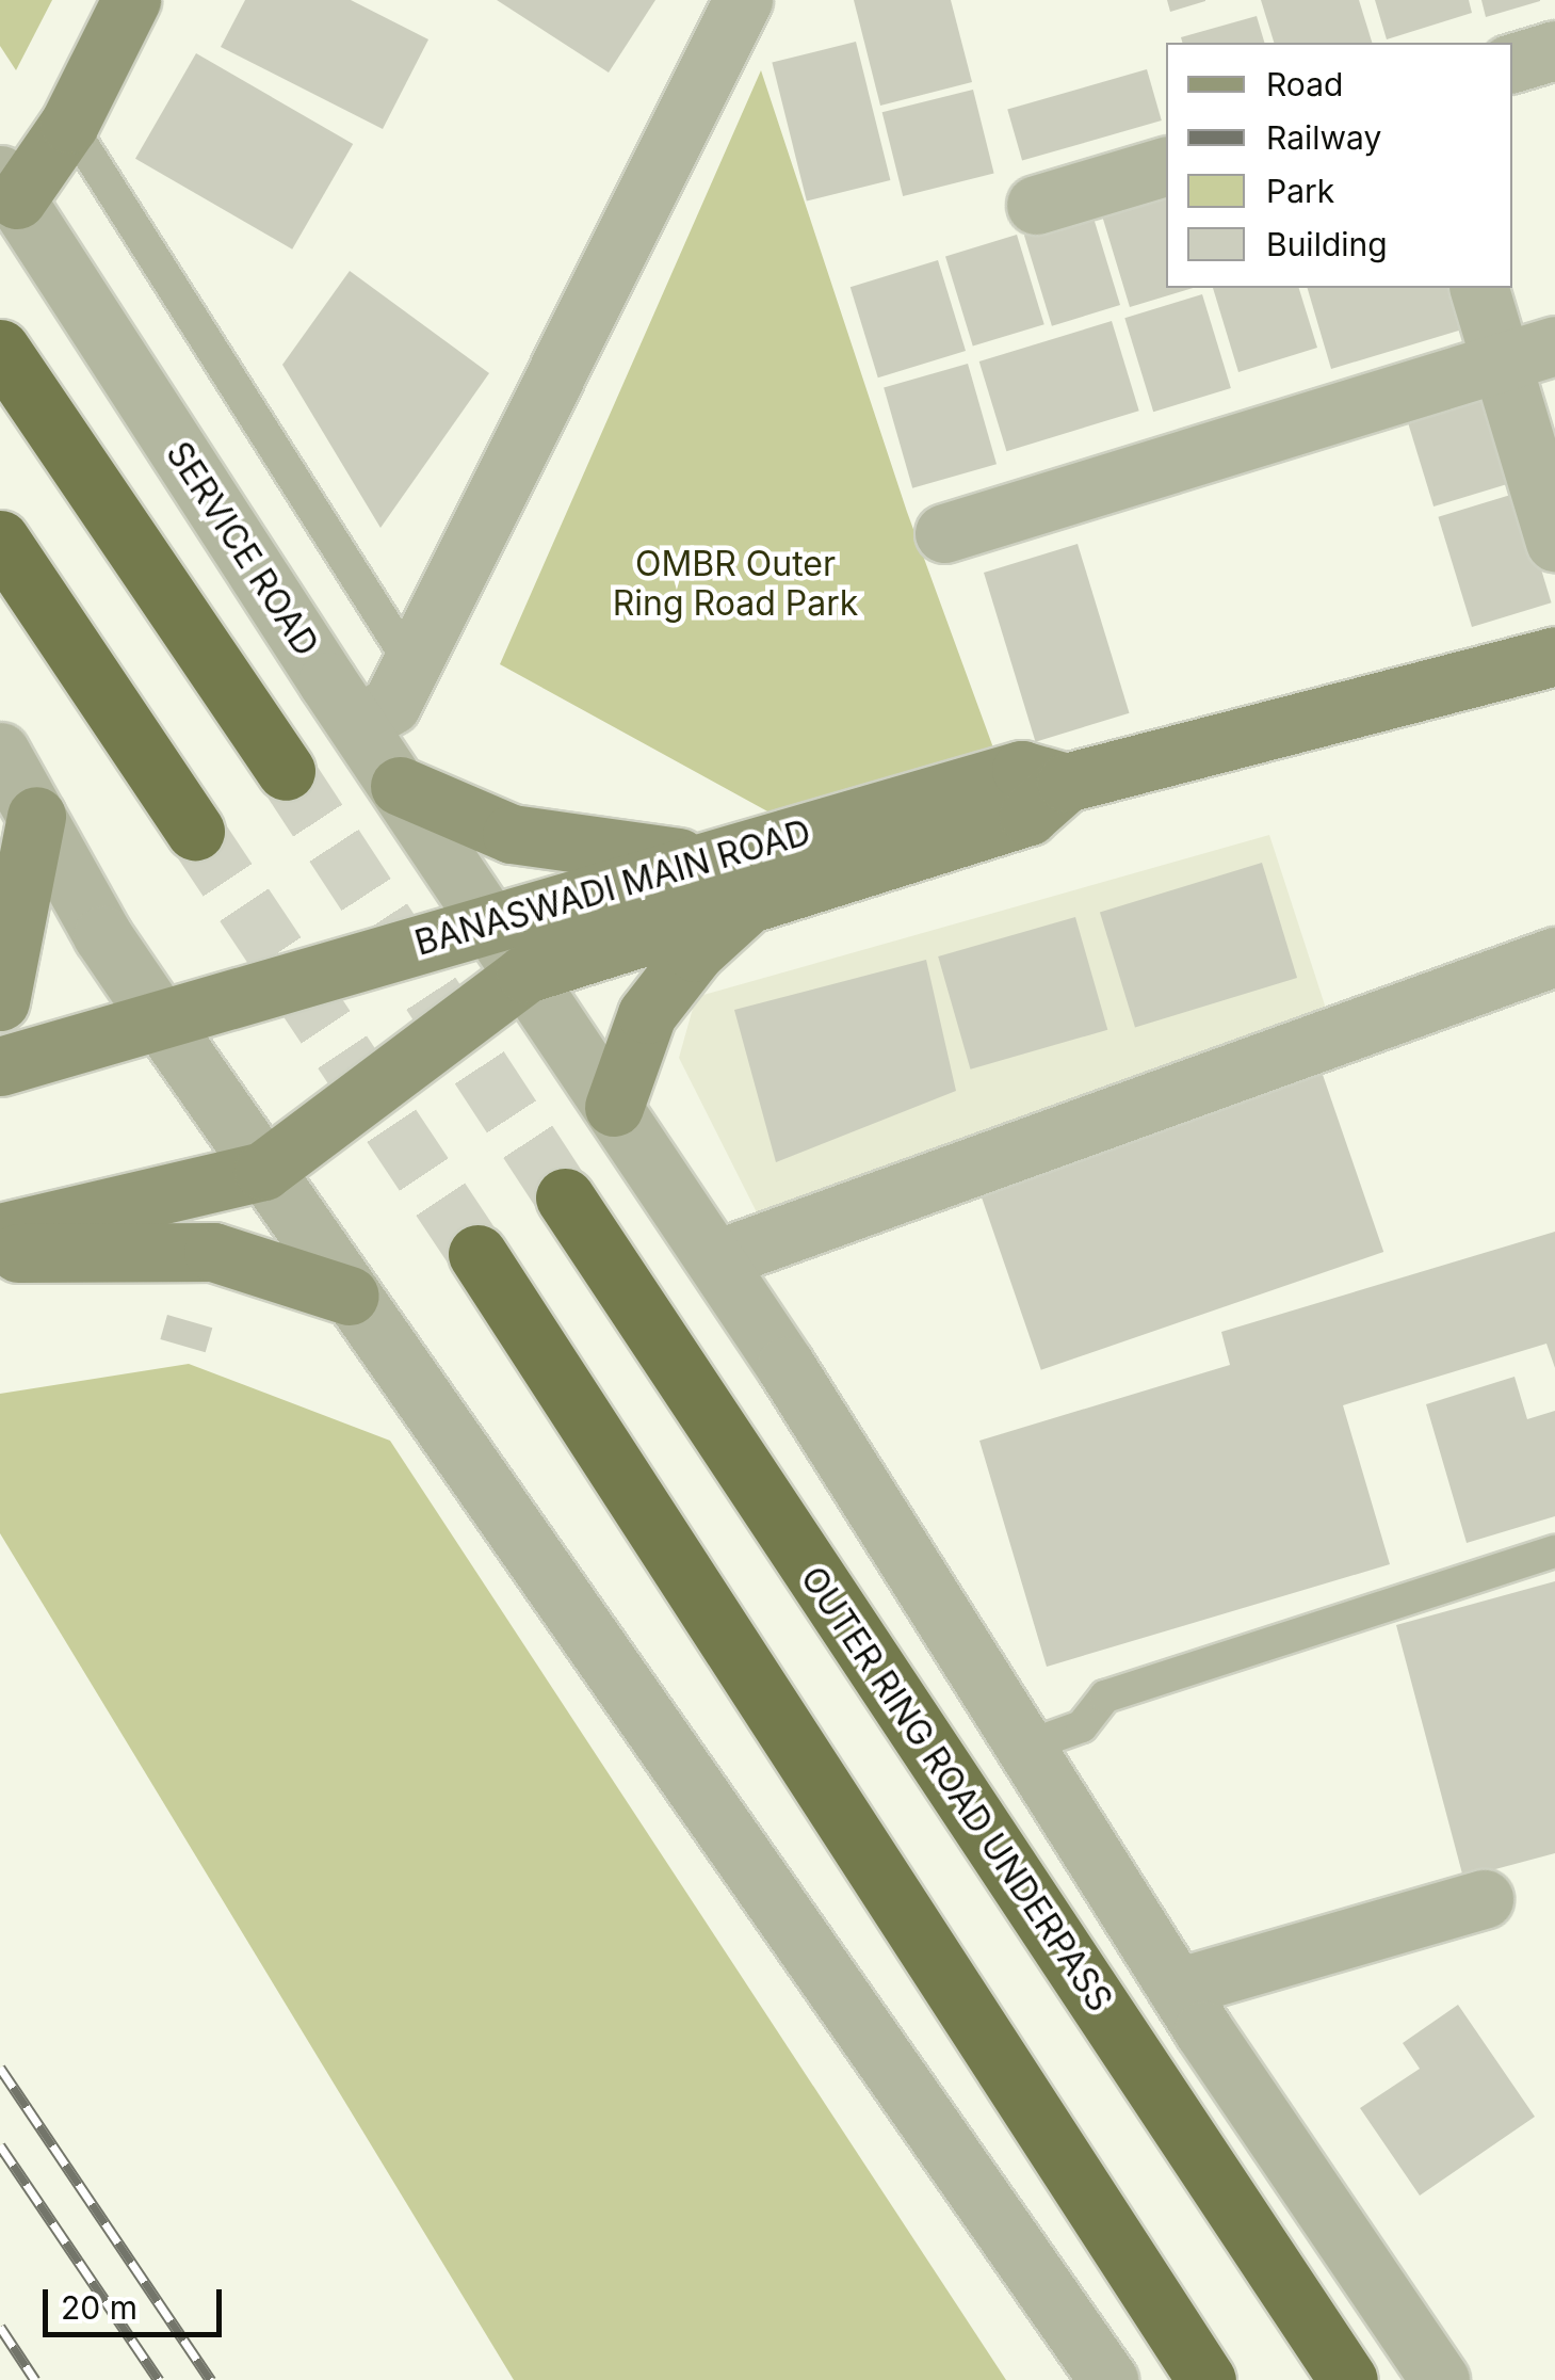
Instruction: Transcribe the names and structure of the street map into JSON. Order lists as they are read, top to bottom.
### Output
{
  "streets": {
    "highway": ["OUTER RING ROAD UNDERPASS"],
    "main road": ["BANASWADI MAIN ROAD"],
    "street": ["SERVICE ROAD"]
  },
  "crossings": [
    ["SERVICE ROAD", "BANASWADI MAIN ROAD"]
  ],
  "parks": ["OMBR Outer Ring Road Park"],
  "legend": [
    "Road",
    "Railway",
    "Park",
    "Building"
  ],
  "scale_bar": "20 m"
}
